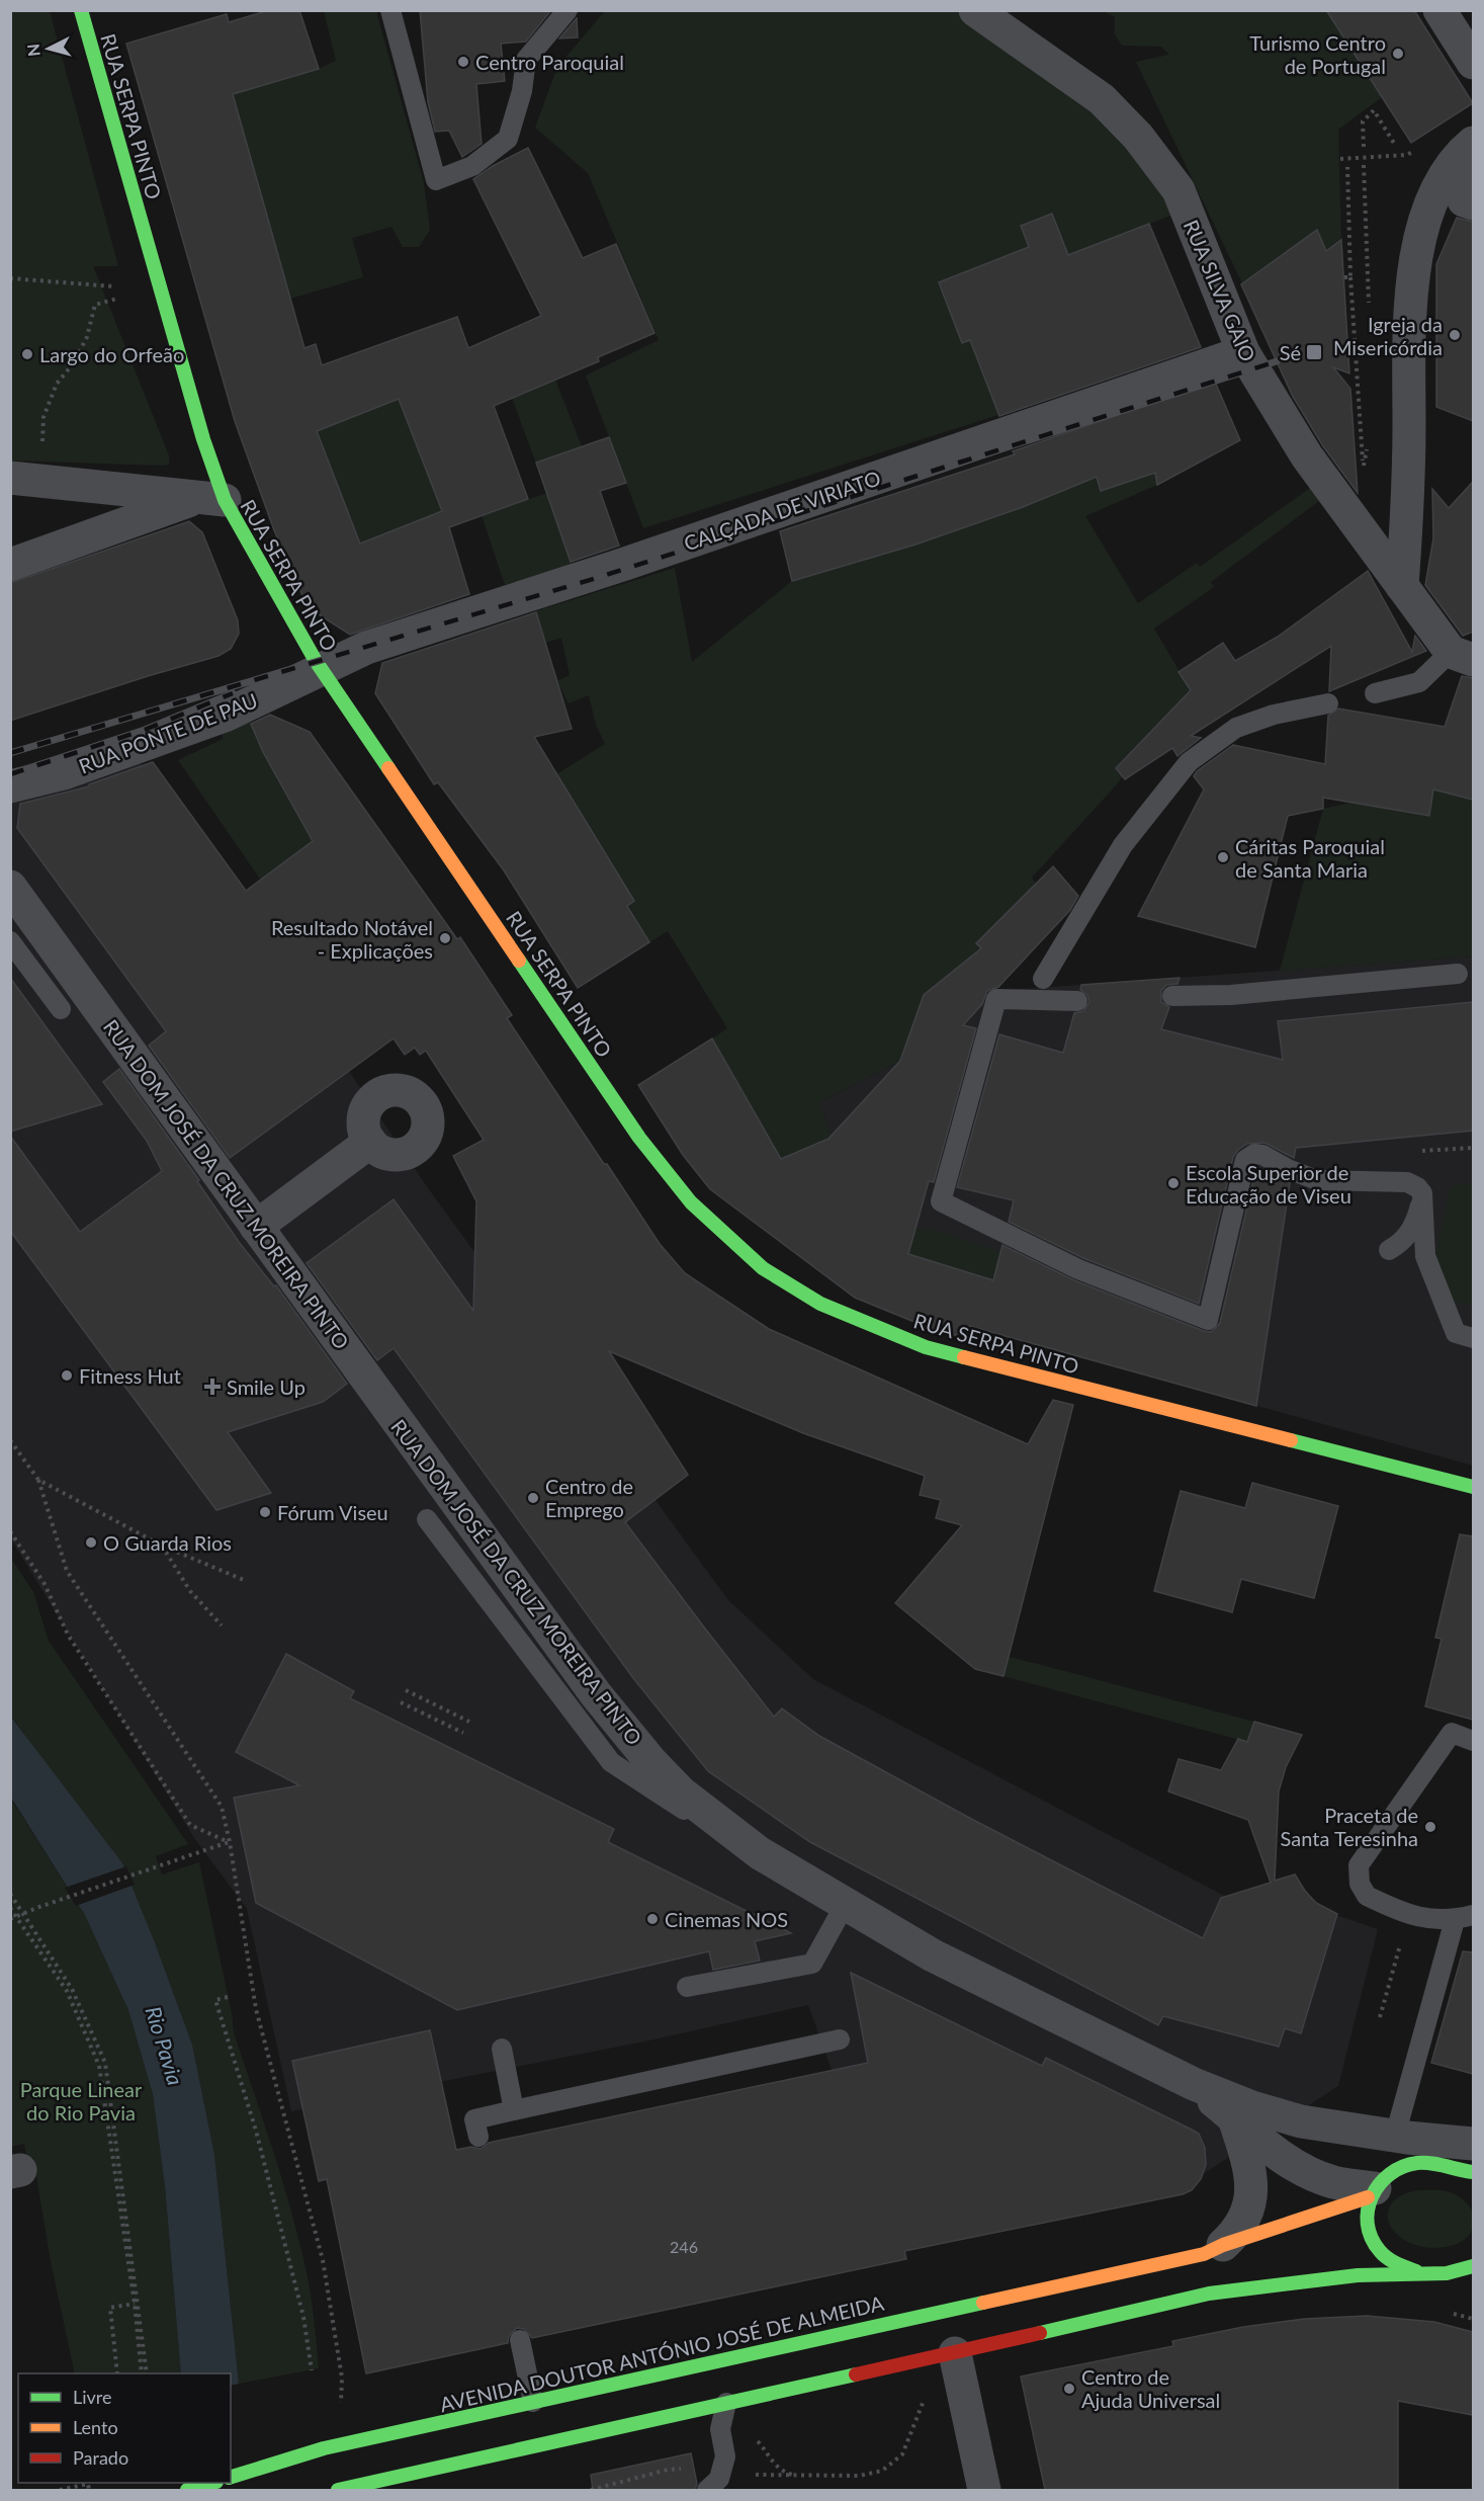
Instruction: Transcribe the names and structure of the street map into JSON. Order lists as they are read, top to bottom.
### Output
{
  "streets": {
    "main road": ["RUA SERPA PINTO", "AVENIDA DOUTOR ANTÓNIO JOSÉ DE ALMEIDA"],
    "street": [
      "RUA SILVA GAIO",
      "CALÇADA DE VIRIATO",
      "RUA PONTE DE PAU",
      "RUA DOM JOSÉ DA CRUZ MOREIRA PINTO"
    ]
  },
  "crossings": [
    ["RUA SERPA PINTO", "CALÇADA DE VIRIATO"],
    ["RUA SERPA PINTO", "RUA PONTE DE PAU"],
    ["RUA SILVA GAIO", "CALÇADA DE VIRIATO"],
    ["CALÇADA DE VIRIATO", "RUA PONTE DE PAU"],
    ["RUA DOM JOSÉ DA CRUZ MOREIRA PINTO", "AVENIDA DOUTOR ANTÓNIO JOSÉ DE ALMEIDA"]
  ],
  "water": ["Rio Pavia"],
  "parks": ["Parque Linear do Rio Pavia"],
  "places": {
    "other": [
      "Turismo Centro de Portugal",
      "Centro Paroquial",
      "Igreja da Misericórdia",
      "Largo do Orfeão",
      "Cáritas Paroquial de Santa Maria",
      "Resultado Notável - Explicações",
      "Escola Superior de Educação de Viseu",
      "Fitness Hut",
      "Centro de Emprego",
      "Fórum Viseu",
      "O Guarda Rios",
      "Praceta de Santa Teresinha",
      "Cinemas NOS",
      "Centro de Ajuda Universal"
    ],
    "transit": ["Sé"],
    "health": ["Smile Up"]
  },
  "house_numbers": ["246"],
  "legend": ["Livre", "Lento", "Parado"],
  "north": "left"
}
